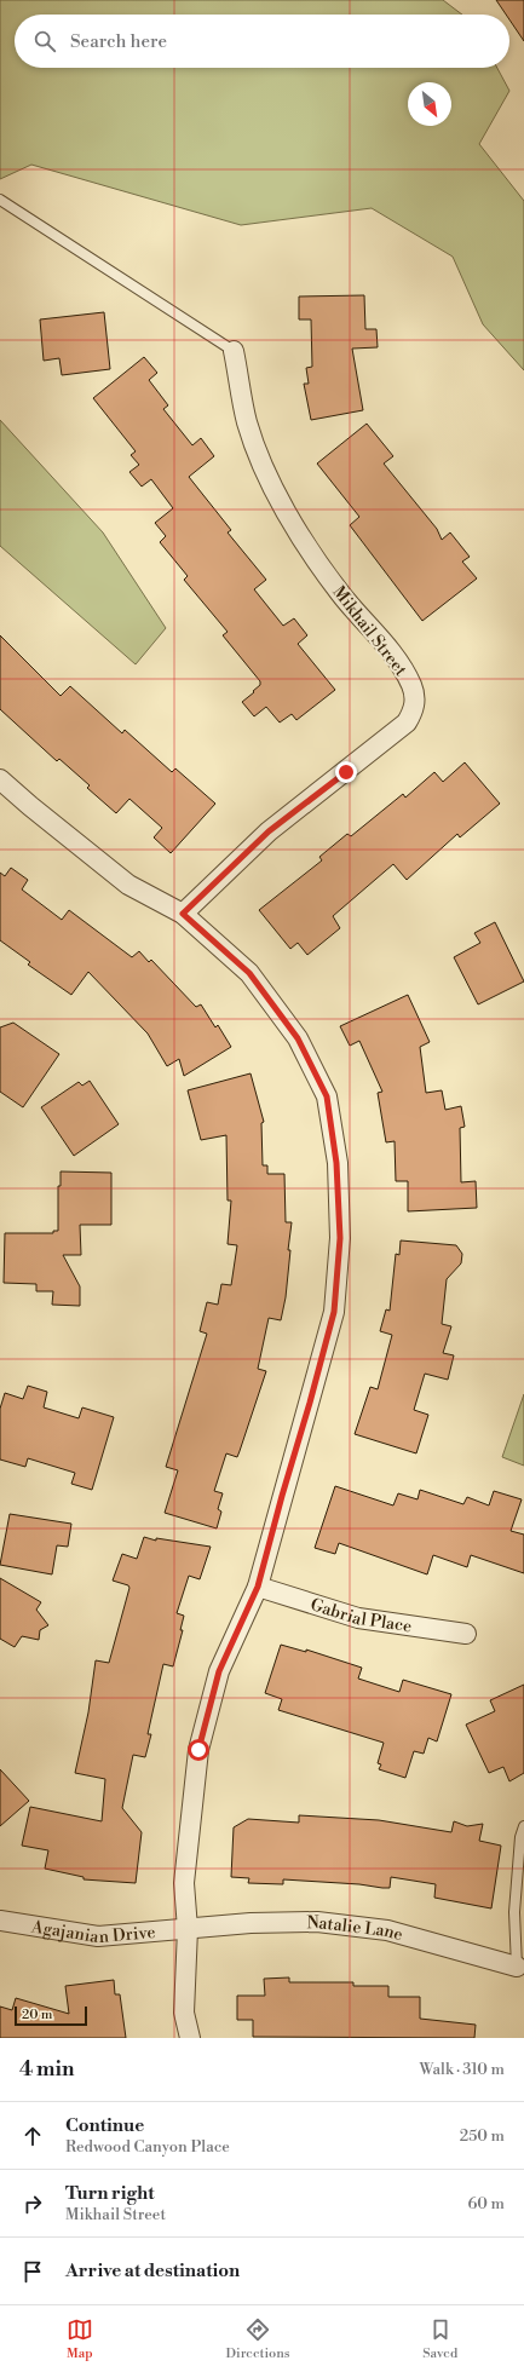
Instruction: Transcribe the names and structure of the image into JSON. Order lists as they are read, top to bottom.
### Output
{
  "streets": {
    "street": [
      "Mikhail Street",
      "Gabrial Place",
      "Agajanian Drive",
      "Natalie Lane"
    ]
  },
  "crossings": [
    ["Agajanian Drive", "Natalie Lane"]
  ],
  "scale_bar": "20 m",
  "north": "bottom right",
  "page": {
    "search": "Search here",
    "scale": "20 m",
    "heading": ["4 min", "Walk · 310 m"],
    "list": [
      ["Continue", "Redwood Canyon Place", "250 m"],
      ["Turn right", "Mikhail Street", "60 m"],
      "Arrive at destination"
    ],
    "nav": ["Map", "Directions", "Saved"]
  }
}
